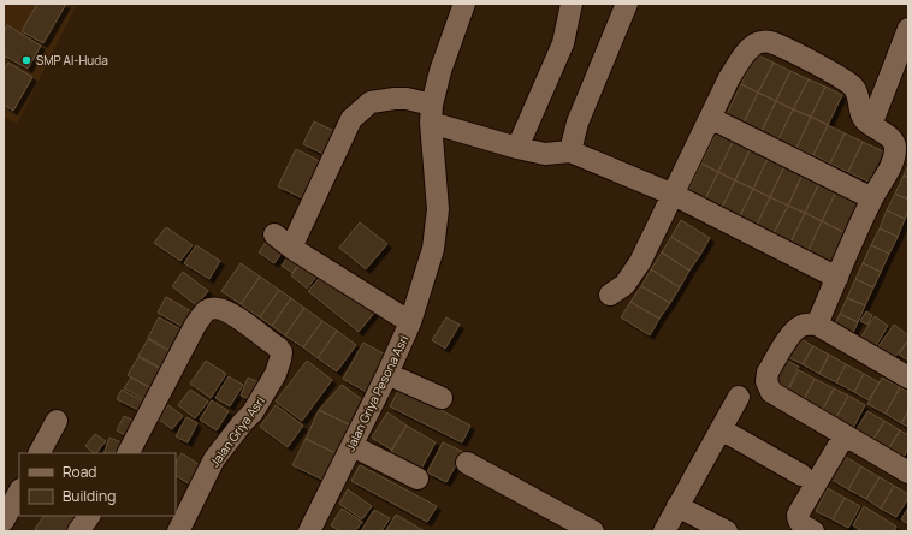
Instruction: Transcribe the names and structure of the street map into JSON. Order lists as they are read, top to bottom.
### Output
{
  "streets": {
    "street": ["Jalan Griya Pesona Asri", "Jalan Griya Asri"]
  },
  "places": ["SMP Al-Huda"],
  "legend": ["Road", "Building"]
}
